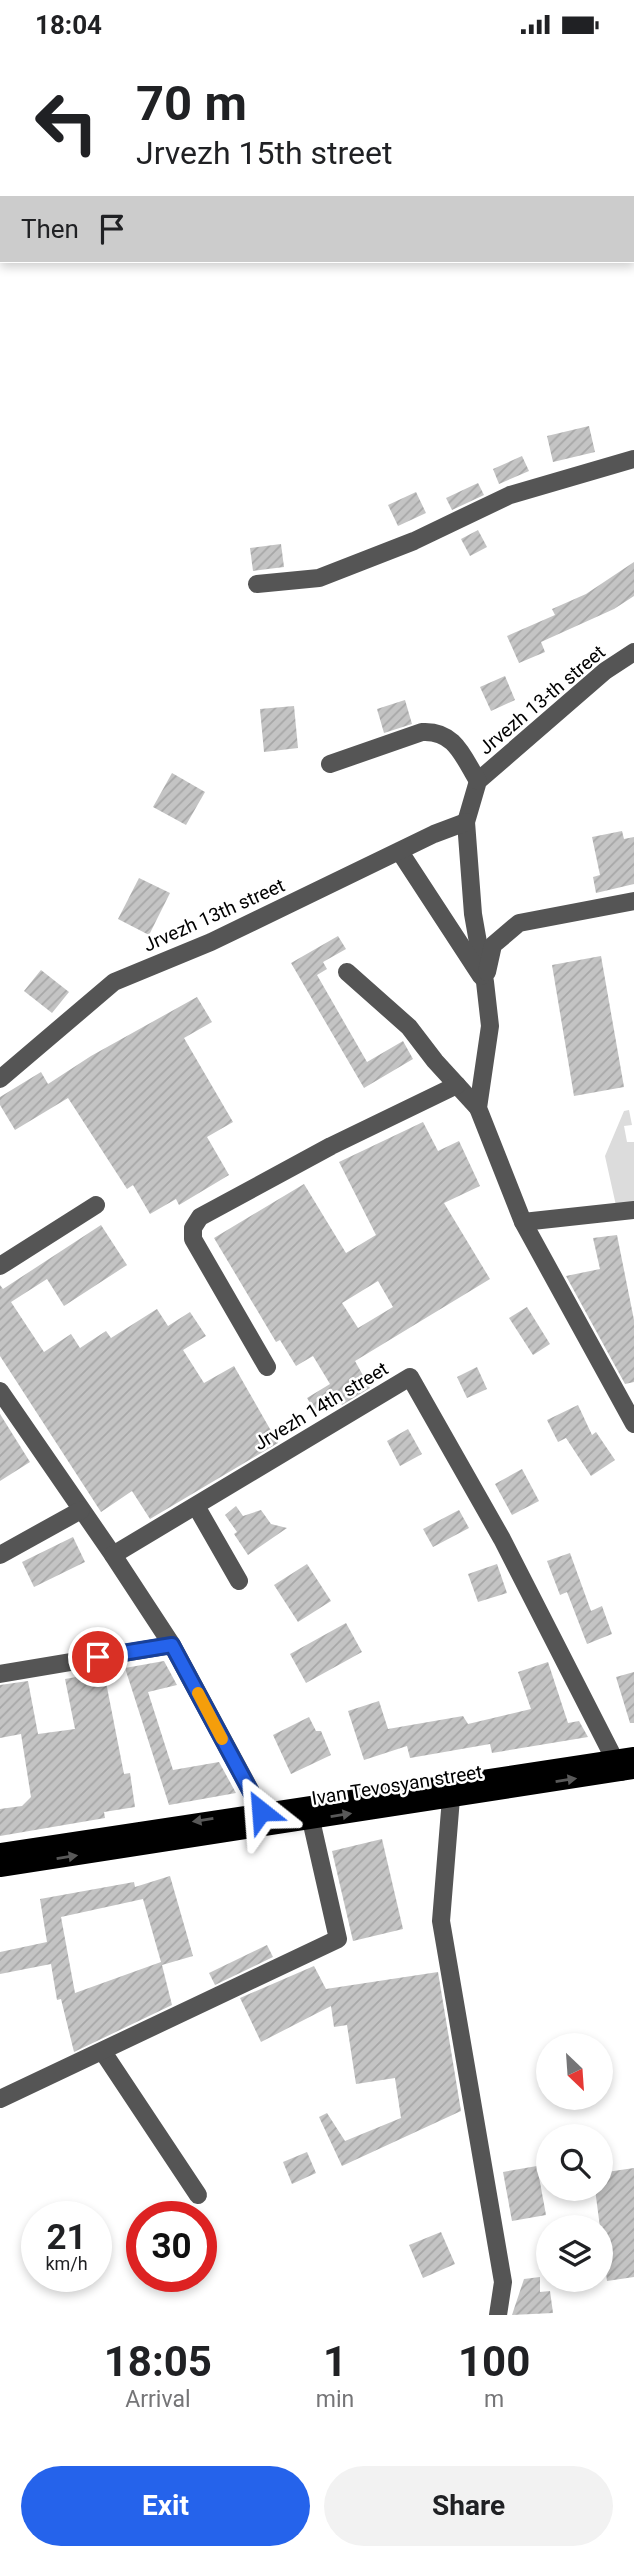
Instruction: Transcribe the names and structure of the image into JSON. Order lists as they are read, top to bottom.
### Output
{
  "streets": {
    "main road": ["Ivan Tevosyan street"],
    "street": ["Jrvezh 13-th street", "Jrvezh 13th street", "Jrvezh 14th street"]
  },
  "crossings": [
    ["Jrvezh 13-th street", "Jrvezh 13th street"],
    ["Jrvezh 14th street", "Ivan Tevosyan street"]
  ],
  "north": "bottom right",
  "page": {
    "status": "18:04",
    "turn": ["70 m", "Jrvezh 15th street"],
    "then": "Then",
    "speed": "21 km/h",
    "limit": "30",
    "eta": [
      "18:05",
      "Arrival",
      "1",
      "min",
      "100",
      "m"
    ],
    "buttons": ["Exit", "Share"]
  }
}
